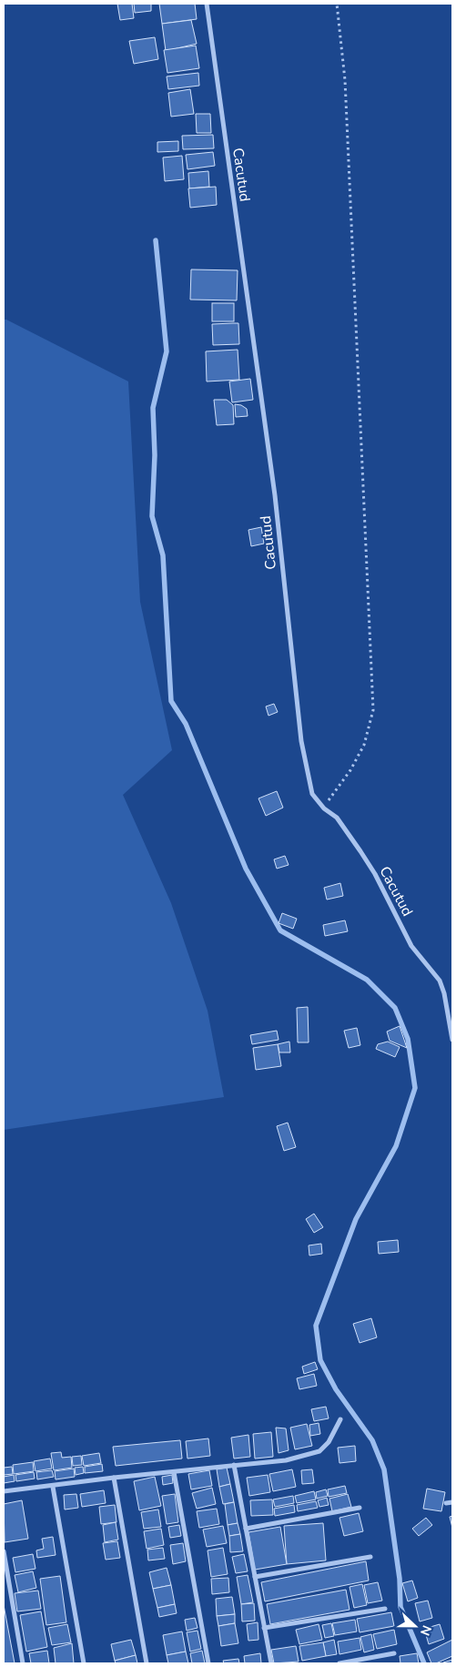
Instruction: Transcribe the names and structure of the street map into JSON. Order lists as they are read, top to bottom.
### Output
{
  "streets": {
    "street": ["Cacutud"]
  },
  "north": "right"
}
